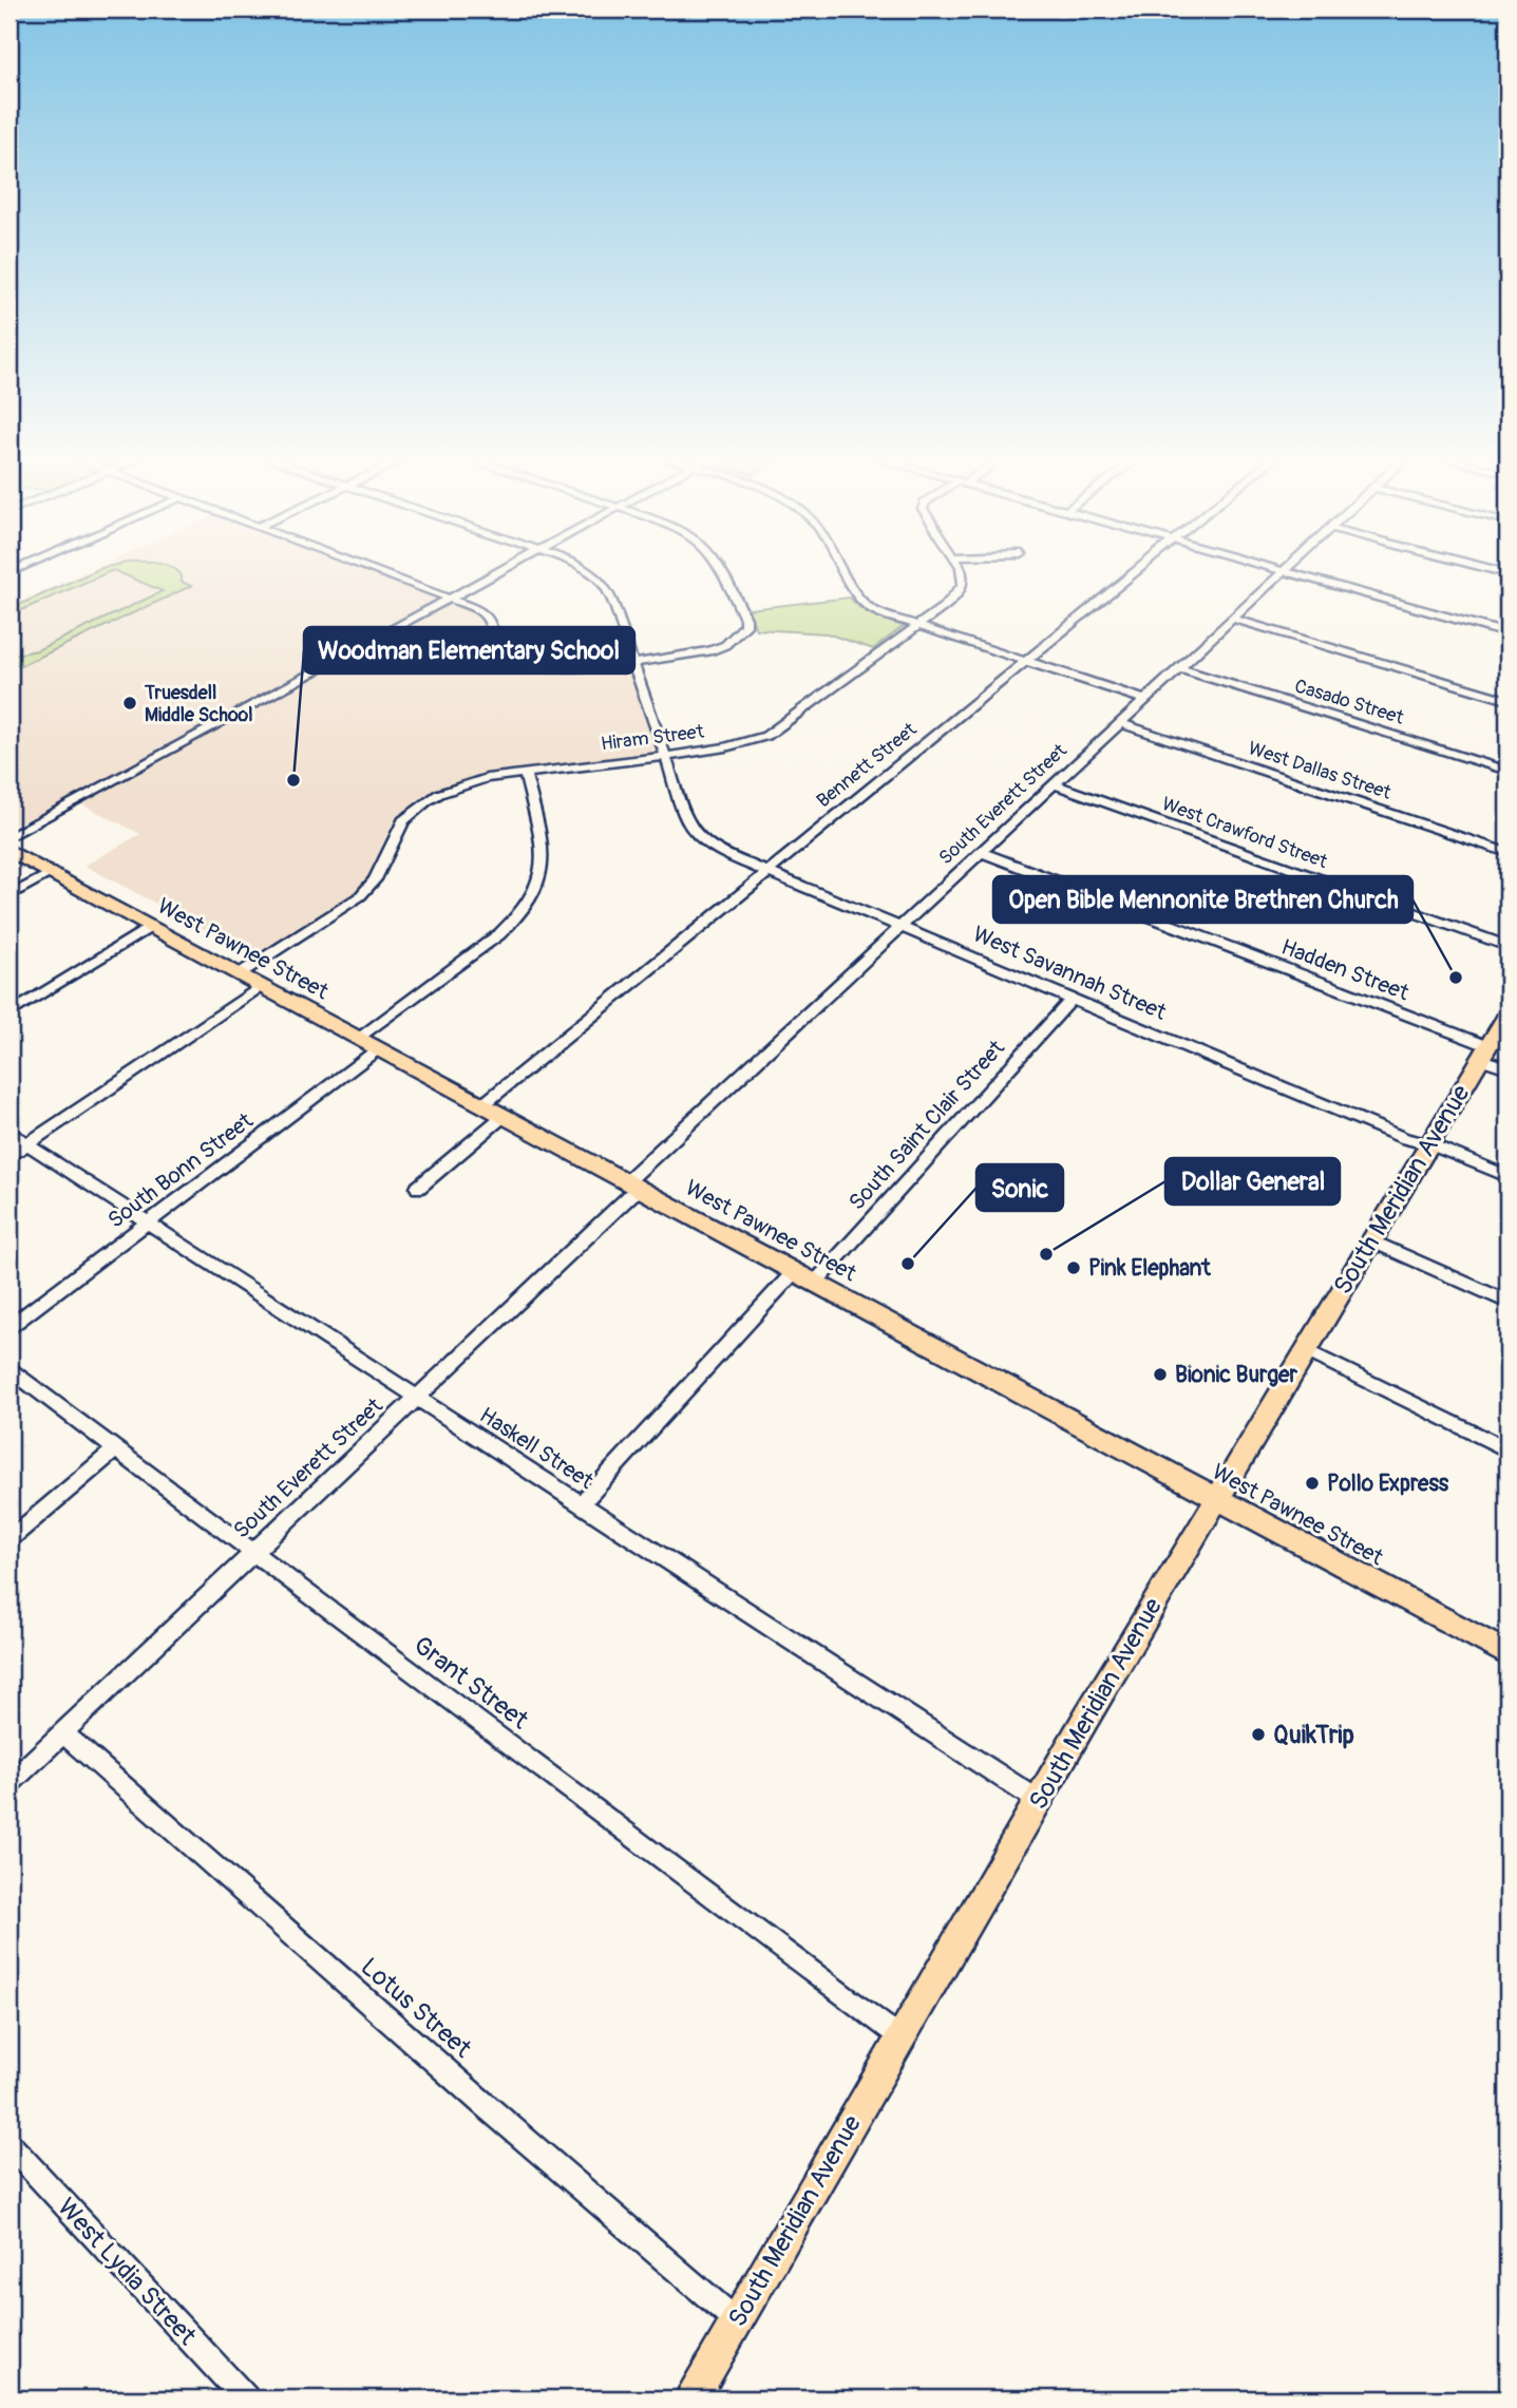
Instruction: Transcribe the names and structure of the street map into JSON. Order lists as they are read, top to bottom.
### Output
{
  "streets": {
    "main road": ["West Pawnee Street", "South Meridian Avenue"],
    "street": [
      "Casado Street",
      "Hiram Street",
      "Bennett Street",
      "West Dallas Street",
      "South Everett Street",
      "West Crawford Street",
      "Hadden Street",
      "West Savannah Street",
      "South Saint Clair Street",
      "South Bonn Street",
      "Haskell Street",
      "Grant Street",
      "Lotus Street",
      "West Lydia Street"
    ]
  },
  "crossings": [
    ["Casado Street", "South Everett Street"],
    ["Hiram Street", "West Pawnee Street"],
    ["Hiram Street", "West Savannah Street"],
    ["Bennett Street", "West Pawnee Street"],
    ["Bennett Street", "West Savannah Street"],
    ["West Dallas Street", "South Everett Street"],
    ["South Everett Street", "West Crawford Street"],
    ["South Everett Street", "West Pawnee Street"],
    ["South Everett Street", "Hadden Street"],
    ["South Everett Street", "West Savannah Street"],
    ["South Everett Street", "Haskell Street"],
    ["South Everett Street", "Grant Street"],
    ["South Everett Street", "Lotus Street"],
    ["West Pawnee Street", "South Saint Clair Street"],
    ["West Pawnee Street", "South Bonn Street"],
    ["West Pawnee Street", "South Meridian Avenue"],
    ["Hadden Street", "South Meridian Avenue"],
    ["West Savannah Street", "South Saint Clair Street"],
    ["West Savannah Street", "South Meridian Avenue"],
    ["South Bonn Street", "Haskell Street"],
    ["South Meridian Avenue", "Haskell Street"],
    ["South Meridian Avenue", "Grant Street"],
    ["South Meridian Avenue", "Lotus Street"]
  ],
  "places": [
    "Truesdell Middle School",
    "Woodman Elementary School",
    "Open Bible Mennonite Brethren Church",
    "Dollar General",
    "Sonic",
    "Pink Elephant",
    "Bionic Burger",
    "Pollo Express",
    "QuikTrip"
  ]
}
